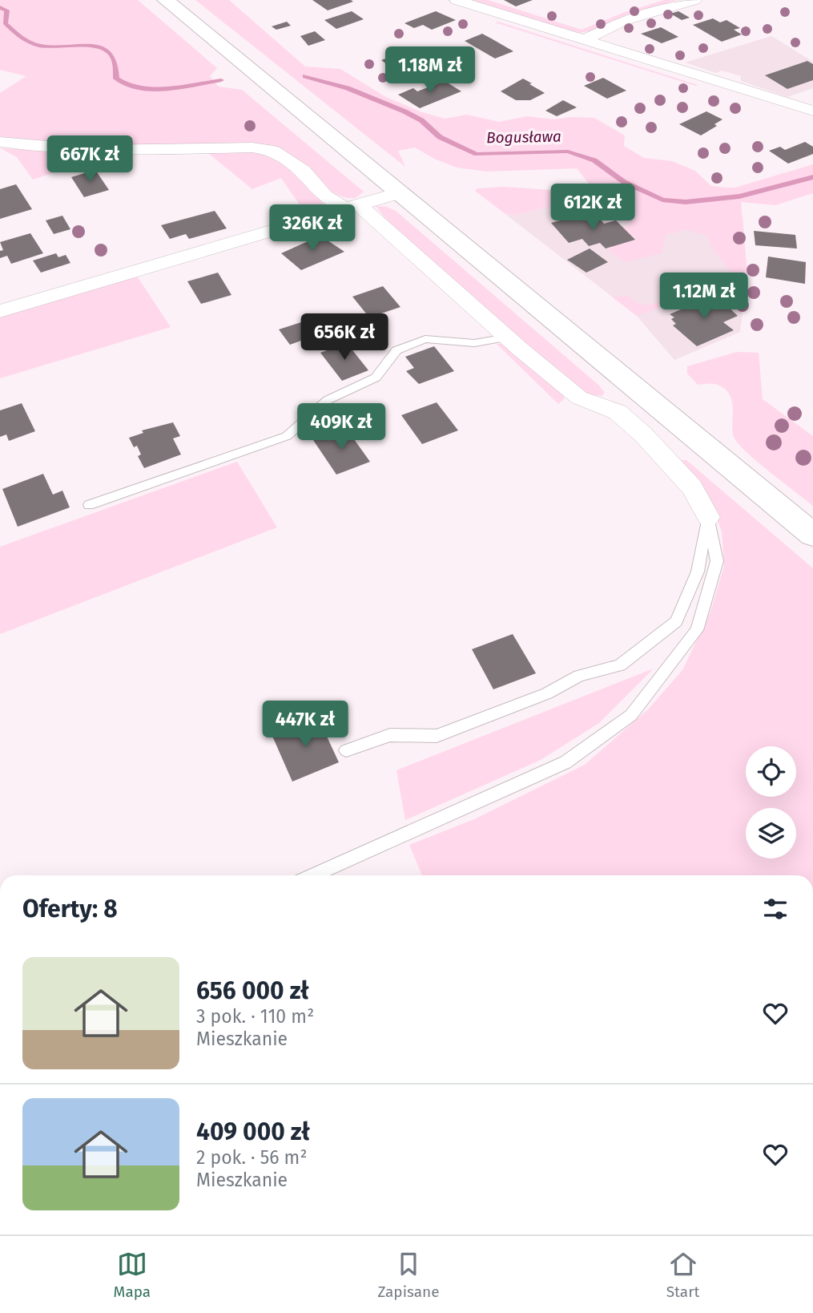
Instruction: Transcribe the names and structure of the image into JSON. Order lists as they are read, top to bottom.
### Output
{
  "water": ["Bogusława"],
  "page": {
    "price": [
      "1.18M zł",
      "667K zł",
      "612K zł",
      "326K zł",
      "1.12M zł",
      "656K zł",
      "409K zł",
      "447K zł"
    ],
    "heading": "Oferty: 8",
    "list": [
      {
        "name": "656 000 zł",
        "note": "3 pok. · 110 m² · Mieszkanie"
      },
      {
        "name": "409 000 zł",
        "note": "2 pok. · 56 m² · Mieszkanie"
      }
    ],
    "tabs": ["Mapa", "Zapisane", "Start"]
  }
}
